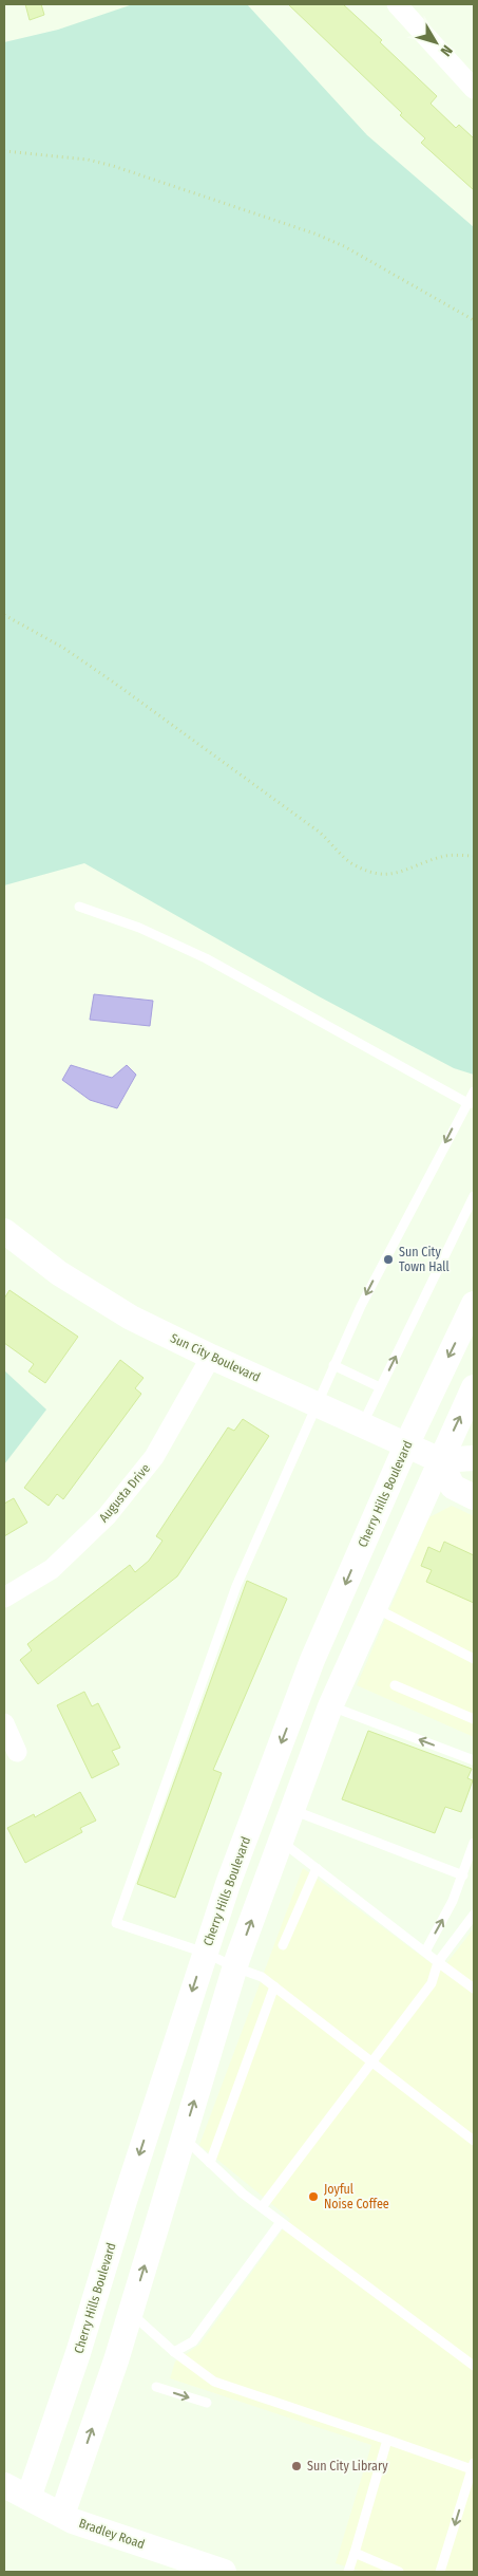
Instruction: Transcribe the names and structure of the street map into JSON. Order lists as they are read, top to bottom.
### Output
{
  "streets": {
    "street": [
      "Sun City Boulevard",
      "Augusta Drive",
      "Cherry Hills Boulevard",
      "Bradley Road"
    ]
  },
  "crossings": [
    ["Sun City Boulevard", "Augusta Drive"],
    ["Sun City Boulevard", "Cherry Hills Boulevard"],
    ["Cherry Hills Boulevard", "Bradley Road"]
  ],
  "places": ["Sun City Town Hall", "Joyful Noise Coffee", "Sun City Library"],
  "north": "bottom right"
}
